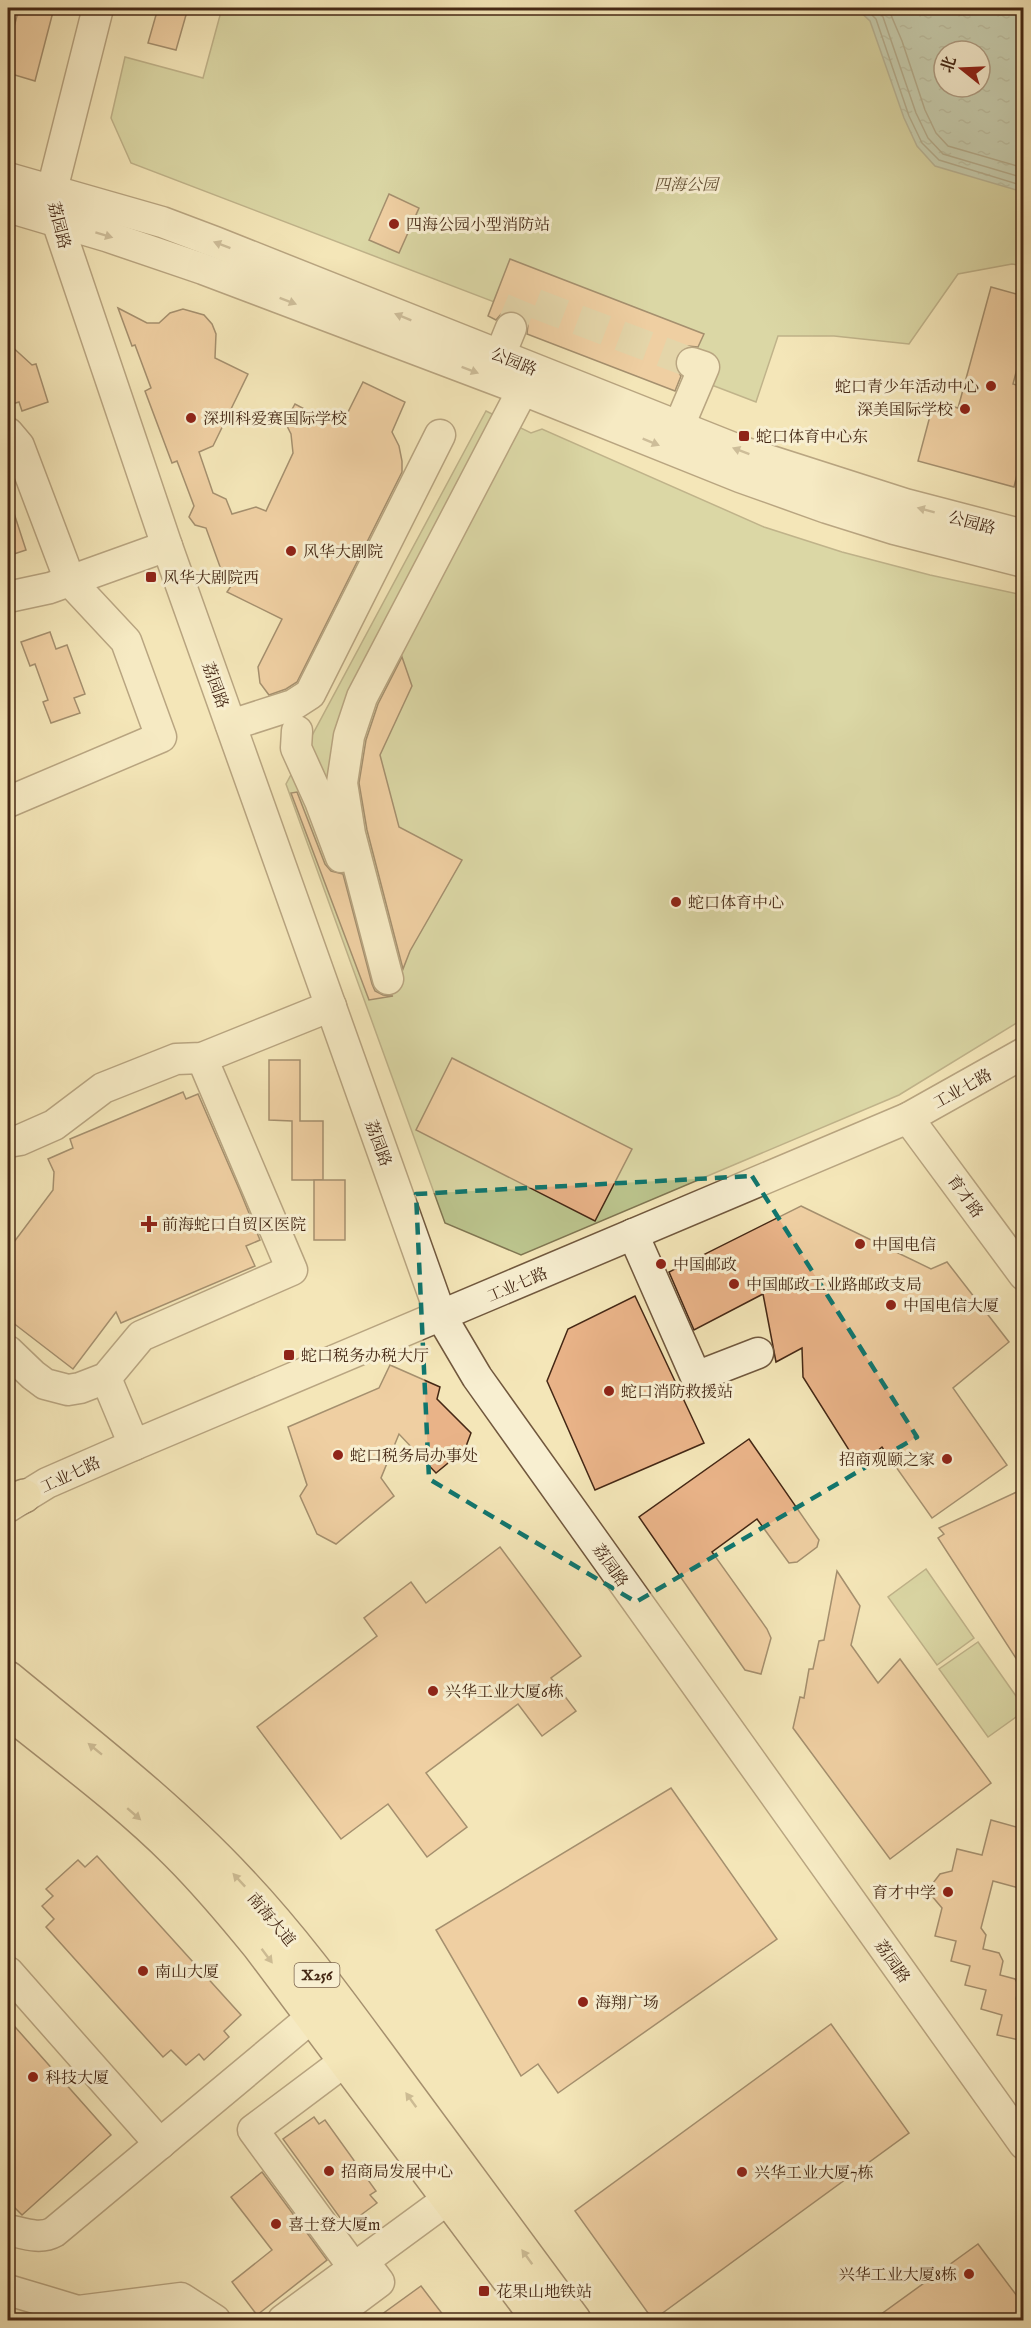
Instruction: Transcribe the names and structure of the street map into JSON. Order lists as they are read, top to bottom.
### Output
{
  "streets": {
    "main road": ["南海大道", "X256"],
    "street": [
      "荔园路",
      "公园路",
      "工业七路",
      "育才路"
    ]
  },
  "crossings": [
    ["荔园路", "公园路"],
    ["荔园路", "工业七路"],
    ["工业七路", "育才路"]
  ],
  "parks": ["四海公园"],
  "places": {
    "other": [
      "四海公园小型消防站",
      "蛇口青少年活动中心",
      "深美国际学校",
      "深圳科爱赛国际学校",
      "风华大剧院",
      "蛇口体育中心",
      "中国电信",
      "中国邮政",
      "中国邮政工业路邮政支局",
      "中国电信大厦",
      "蛇口消防救援站",
      "蛇口税务局办事处",
      "招商观颐之家",
      "兴华工业大厦6栋",
      "育才中学",
      "南山大厦",
      "海翔广场",
      "科技大厦",
      "招商局发展中心",
      "兴华工业大厦7栋",
      "喜士登大厦m",
      "兴华工业大厦8栋"
    ],
    "transit": [
      "蛇口体育中心东",
      "风华大剧院西",
      "蛇口税务办税大厅",
      "花果山地铁站"
    ],
    "health": ["前海蛇口自贸区医院"]
  },
  "north": "left"
}
